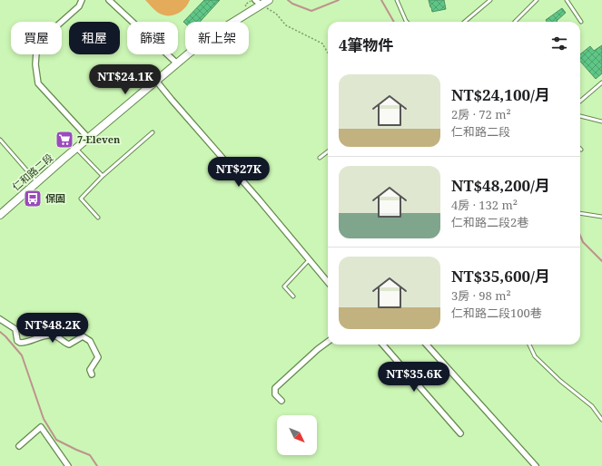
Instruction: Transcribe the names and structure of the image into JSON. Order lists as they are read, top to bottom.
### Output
{
  "streets": {
    "main road": ["仁和路二段"]
  },
  "places": {
    "supermarket": ["7-Eleven"],
    "bus stop": ["保固"]
  },
  "north": "bottom right",
  "page": {
    "chip": [
      "買屋",
      "租屋",
      "篩選",
      "新上架"
    ],
    "heading": "4筆物件",
    "price": [
      "NT$24.1K",
      "NT$27K",
      "NT$48.2K",
      "NT$35.6K"
    ],
    "list": [
      {
        "name": "NT$24,100/月",
        "note": "2房 · 72 m² · 仁和路二段"
      },
      {
        "name": "NT$48,200/月",
        "note": "4房 · 132 m² · 仁和路二段2巷"
      },
      {
        "name": "NT$35,600/月",
        "note": "3房 · 98 m² · 仁和路二段100巷"
      }
    ]
  }
}
